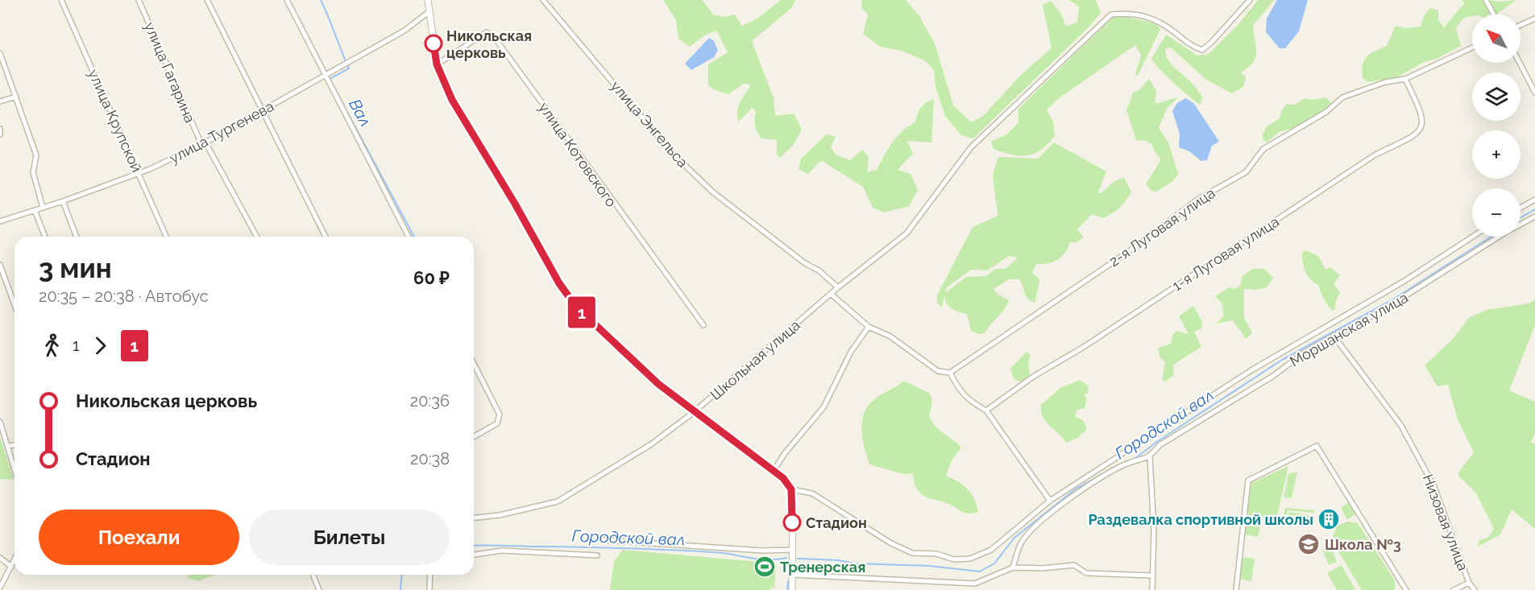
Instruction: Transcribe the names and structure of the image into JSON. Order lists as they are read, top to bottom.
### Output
{
  "streets": {
    "street": [
      "улица Гагарина",
      "улица Крупской",
      "улица Энгельса",
      "улица Тургенева",
      "улица Котовского",
      "2-я Луговая улица",
      "1-я Луговая улица",
      "Моршанская улица",
      "Школьная улица",
      "Низовая улица"
    ]
  },
  "crossings": [
    ["улица Гагарина", "улица Тургенева"],
    ["улица Крупской", "улица Тургенева"],
    ["улица Энгельса", "Школьная улица"],
    ["2-я Луговая улица", "1-я Луговая улица"],
    ["Моршанская улица", "Низовая улица"]
  ],
  "water": ["Вал", "Городской вал"],
  "places": {
    "other": ["Никольская церковь", "Стадион"],
    "building": ["Раздевалка спортивной школы"],
    "school or university": ["Школа №3"],
    "sports": ["Тренерская"]
  },
  "lines": ["bus line 1"],
  "north": "top left",
  "page": {
    "on_map": "1",
    "map_buttons": ["+", "−"],
    "heading": ["3 мин", "20:35 – 20:38 · Автобус", "60 ₽"],
    "legs": ["1", "1"],
    "list": [
      {
        "name": "Никольская церковь",
        "value": "20:36"
      },
      {
        "name": "Стадион",
        "value": "20:38"
      }
    ],
    "buttons": ["Поехали", "Билеты"]
  }
}
